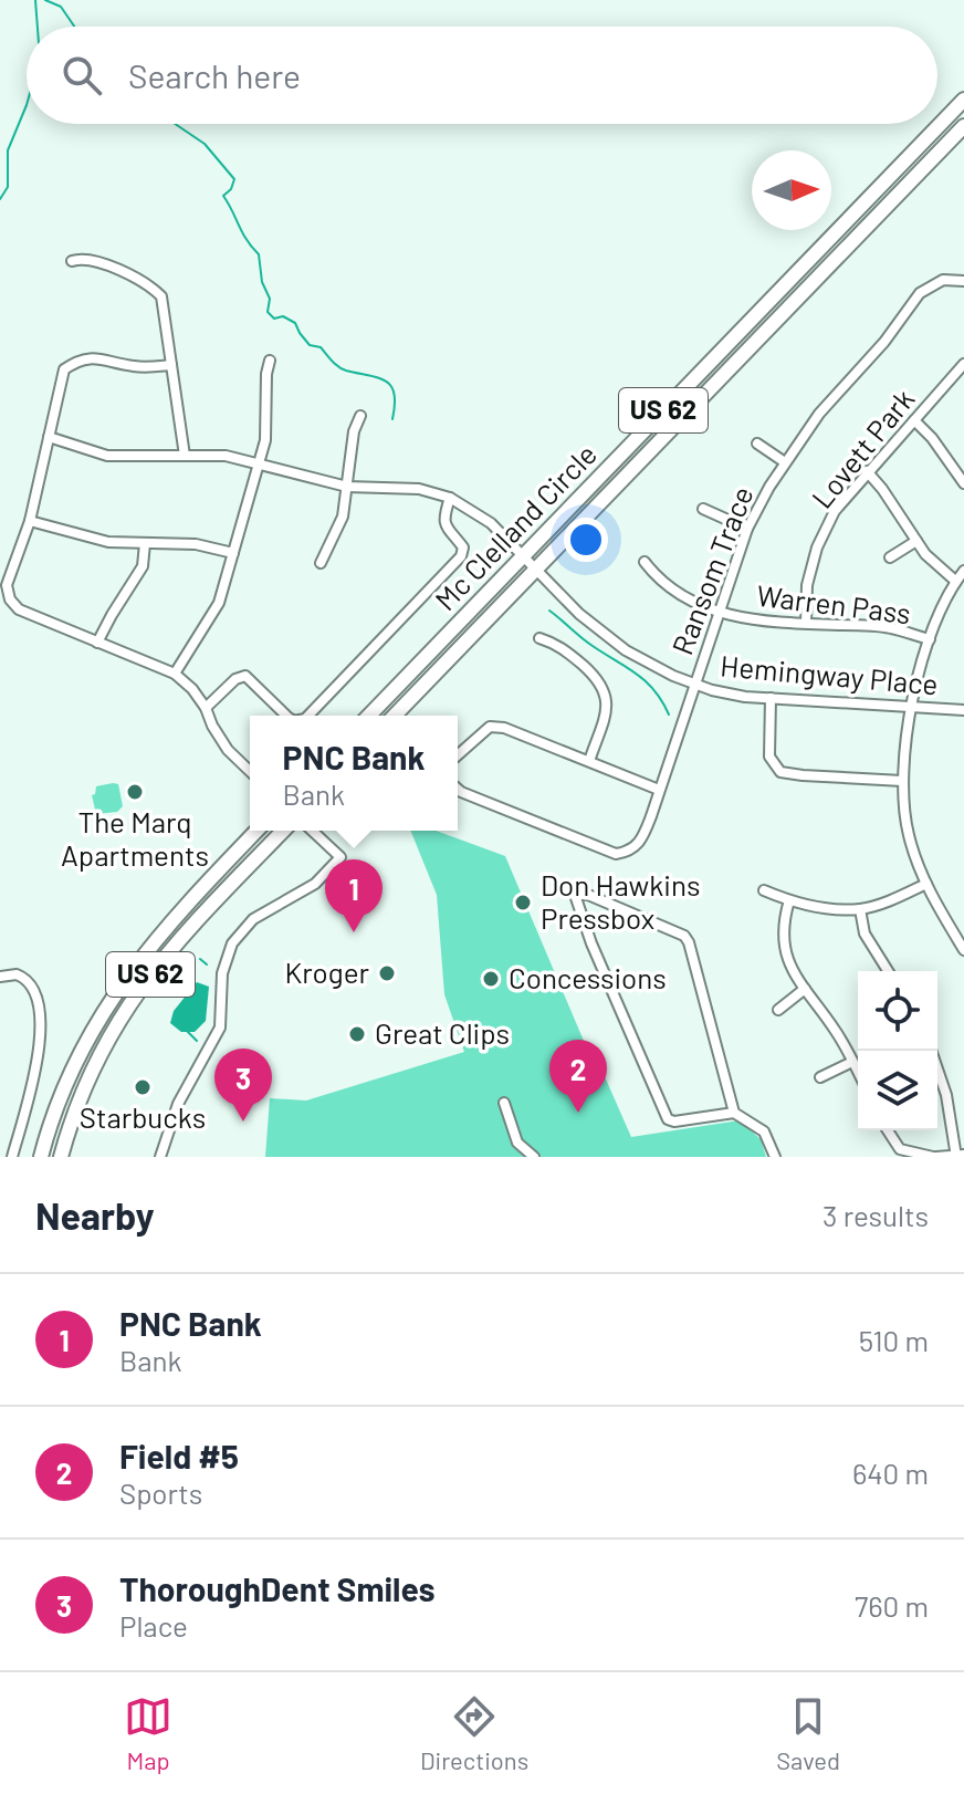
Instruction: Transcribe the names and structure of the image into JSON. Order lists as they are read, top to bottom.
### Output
{
  "streets": {
    "highway": ["US 62", "Mc Clelland Circle"],
    "street": [
      "Lovett Park",
      "Ransom Trace",
      "Warren Pass",
      "Hemingway Place"
    ]
  },
  "crossings": [
    ["Lovett Park", "Warren Pass"],
    ["Mc Clelland Circle", "Hemingway Place"],
    ["Ransom Trace", "Warren Pass"],
    ["Ransom Trace", "Hemingway Place"]
  ],
  "places": [
    "The Marq Apartments",
    "Don Hawkins Pressbox",
    "Kroger",
    "Concessions",
    "Great Clips",
    "Starbucks"
  ],
  "north": "right",
  "page": {
    "search": "Search here",
    "popup": ["PNC Bank", "Bank"],
    "pins": ["1", "2", "3"],
    "heading": ["Nearby", "3 results"],
    "list": [
      {
        "mark": "1",
        "name": "PNC Bank",
        "note": "Bank",
        "value": "510 m"
      },
      {
        "mark": "2",
        "name": "Field #5",
        "note": "Sports",
        "value": "640 m"
      },
      {
        "mark": "3",
        "name": "ThoroughDent Smiles",
        "note": "Place",
        "value": "760 m"
      }
    ],
    "nav": ["Map", "Directions", "Saved"]
  }
}
